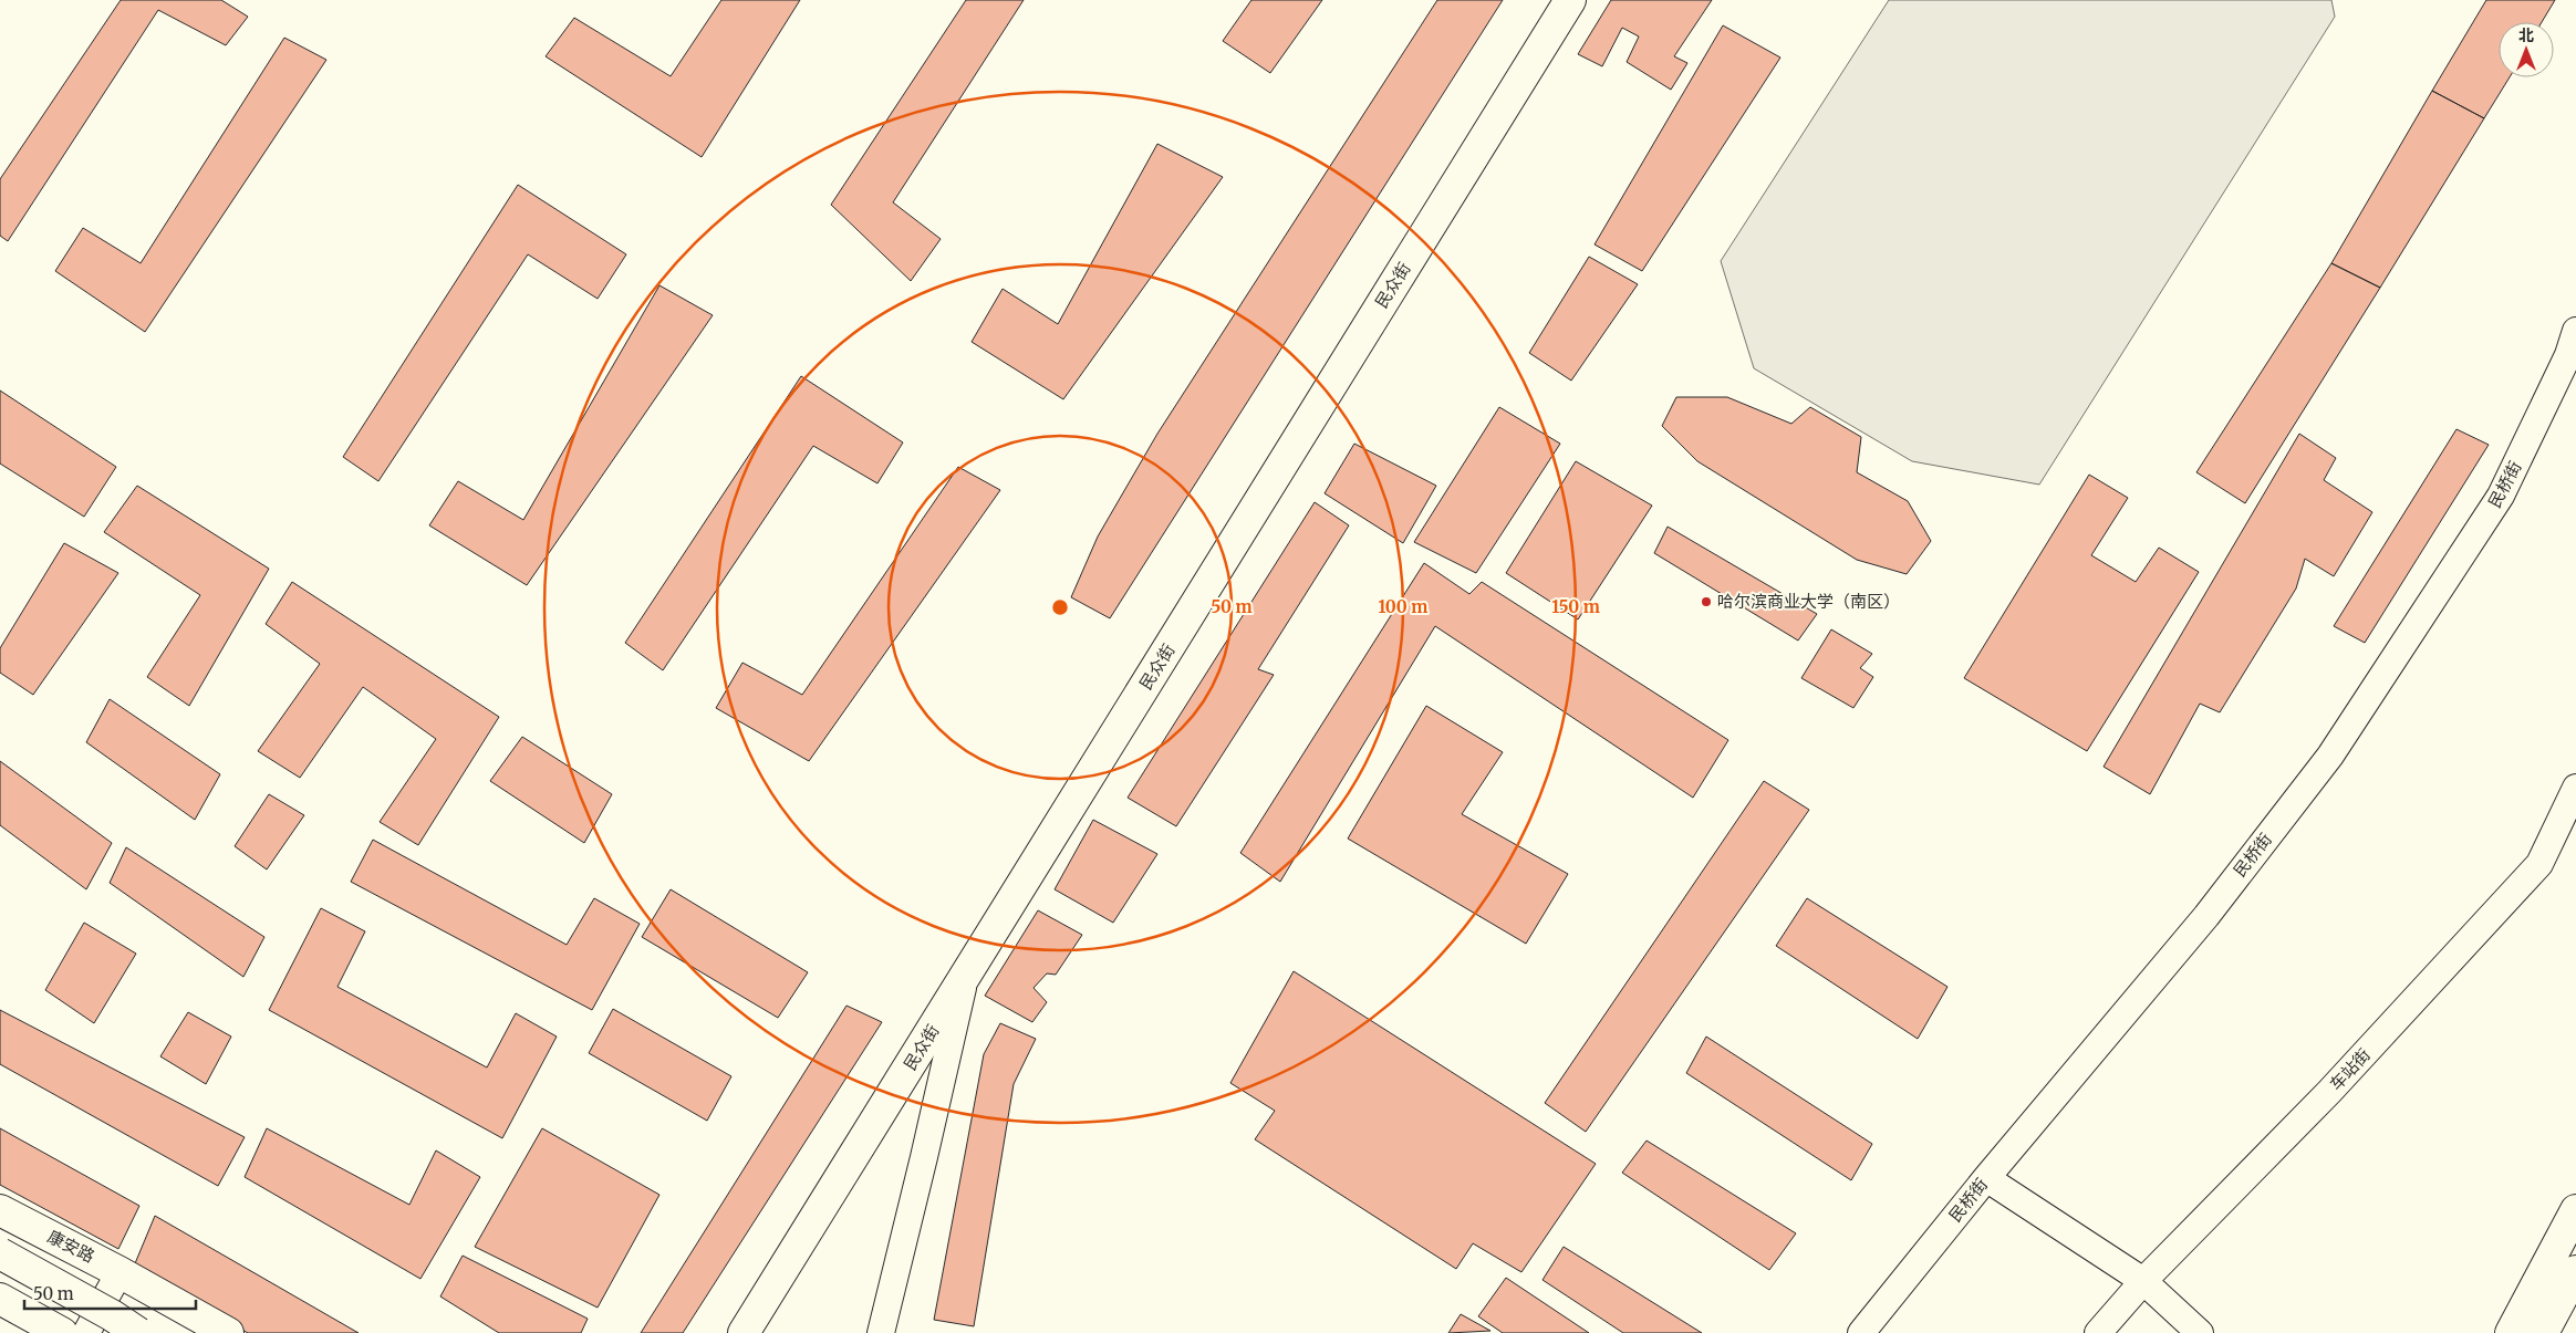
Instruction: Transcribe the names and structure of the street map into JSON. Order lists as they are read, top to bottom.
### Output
{
  "streets": {
    "main road": ["民众街", "康安路"],
    "street": ["民桥街", "车站街"]
  },
  "places": ["哈尔滨商业大学（南区）"],
  "scale_bar": "50 m",
  "north": "top",
  "rings": ["50 m", "100 m", "150 m"]
}
